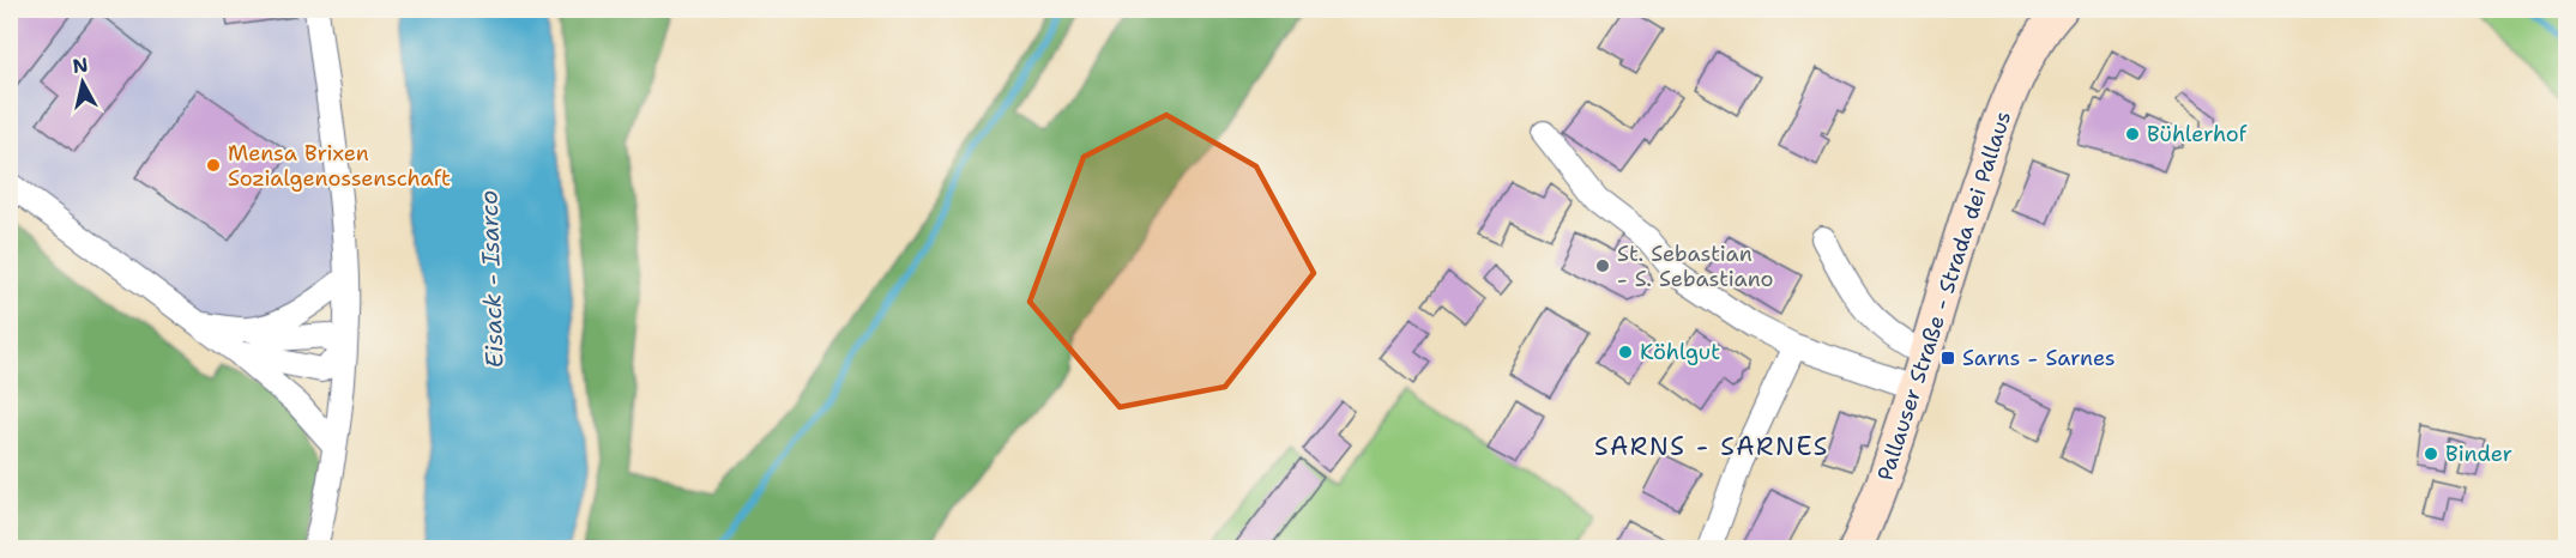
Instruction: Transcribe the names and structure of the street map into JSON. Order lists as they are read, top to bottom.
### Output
{
  "streets": {
    "street": ["Pallauser Straße - Strada dei Pallaus"]
  },
  "districts": ["SARNS - SARNES"],
  "water": ["Eisack - Isarco"],
  "places": {
    "other": [
      "Bühlerhof",
      "Mensa Brixen Sozialgenossenschaft",
      "St. Sebastian - S. Sebastiano",
      "Köhlgut",
      "Binder"
    ],
    "transit": ["Sarns - Sarnes"]
  },
  "north": "top"
}
